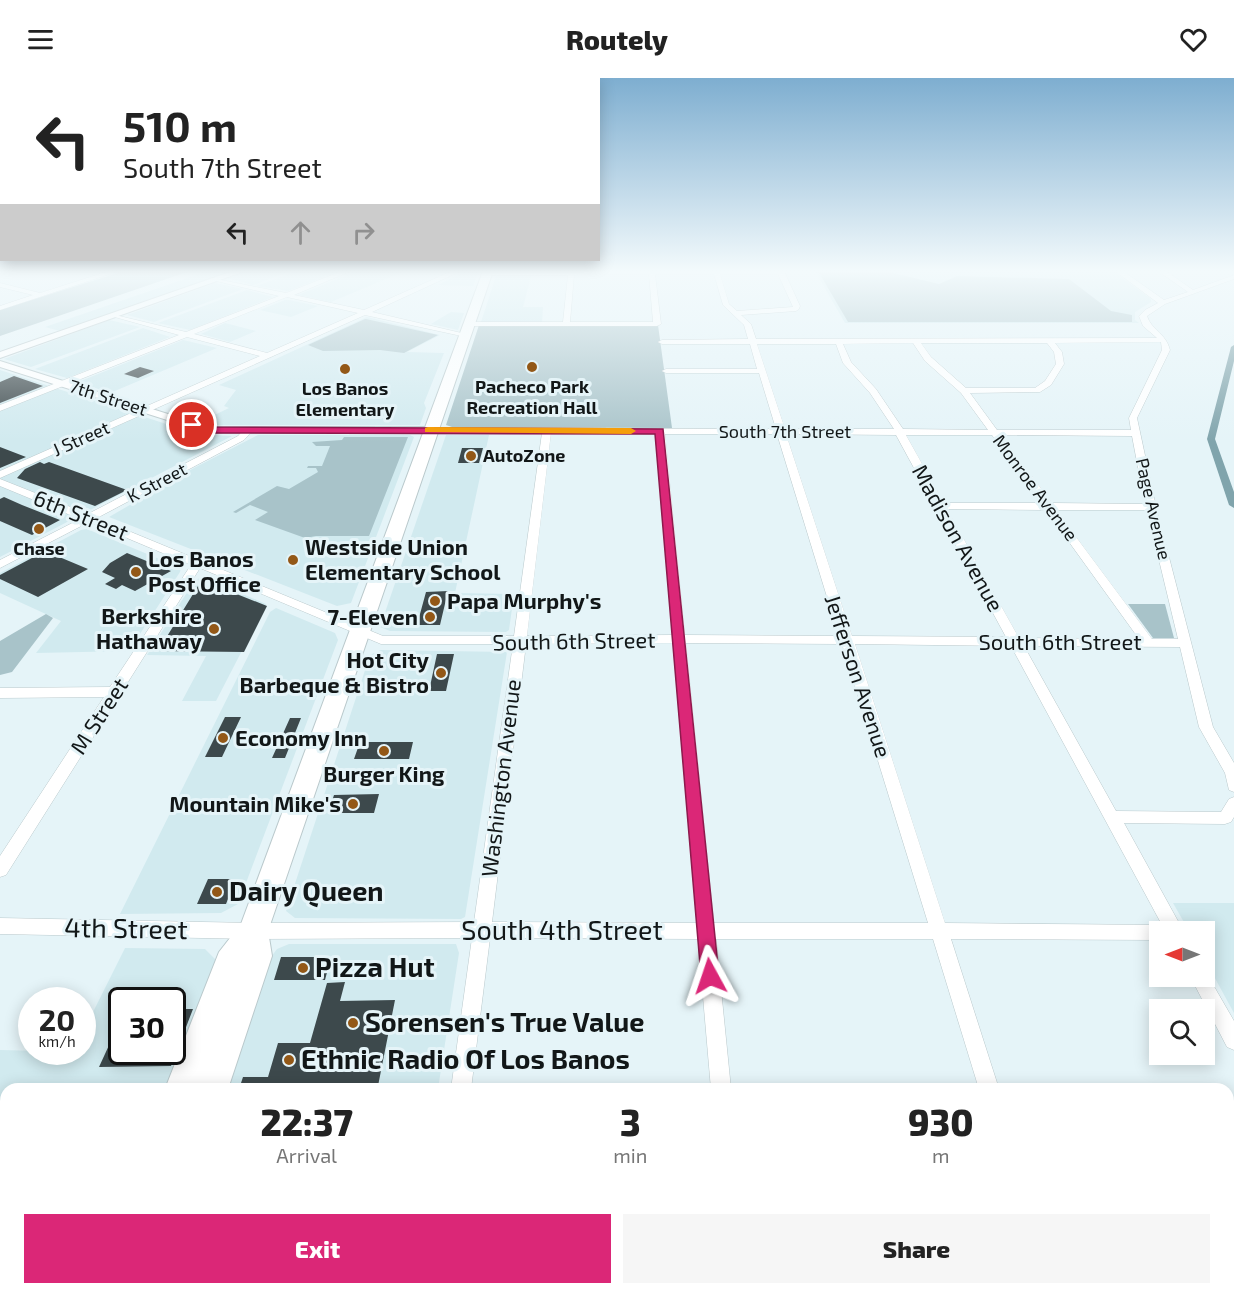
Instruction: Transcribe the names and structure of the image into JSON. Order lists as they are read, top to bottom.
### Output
{
  "streets": {
    "street": [
      "7th Street",
      "South 7th Street",
      "J Street",
      "K Street",
      "Monroe Avenue",
      "Page Avenue",
      "6th Street",
      "Madison Avenue",
      "South 6th Street",
      "Jefferson Avenue",
      "M Street",
      "Washington Avenue",
      "4th Street",
      "South 4th Street"
    ]
  },
  "crossings": [
    ["7th Street", "South 7th Street"],
    ["7th Street", "J Street"],
    ["7th Street", "K Street"],
    ["South 7th Street", "Monroe Avenue"],
    ["South 7th Street", "Page Avenue"],
    ["South 7th Street", "Madison Avenue"],
    ["South 7th Street", "Jefferson Avenue"],
    ["South 7th Street", "Washington Avenue"],
    ["K Street", "6th Street"],
    ["Monroe Avenue", "South 6th Street"],
    ["Page Avenue", "South 6th Street"],
    ["6th Street", "South 6th Street"],
    ["6th Street", "M Street"],
    ["Madison Avenue", "South 6th Street"],
    ["South 6th Street", "Jefferson Avenue"],
    ["South 6th Street", "Washington Avenue"],
    ["Jefferson Avenue", "South 4th Street"],
    ["Washington Avenue", "South 4th Street"],
    ["4th Street", "South 4th Street"]
  ],
  "places": [
    "Pacheco Park Recreation Hall",
    "Los Banos Elementary",
    "AutoZone",
    "Chase",
    "Westside Union Elementary School",
    "Los Banos Post Office",
    "Papa Murphy's",
    "7-Eleven",
    "Berkshire Hathaway",
    "Hot City Barbeque & Bistro",
    "Economy Inn",
    "Burger King",
    "Mountain Mike's",
    "Dairy Queen",
    "Pizza Hut",
    "Sorensen's True Value",
    "Ethnic Radio Of Los Banos"
  ],
  "north": "left",
  "page": {
    "header": "Routely",
    "turn": ["510 m", "South 7th Street"],
    "speed": "20 km/h",
    "limit": "30",
    "eta": [
      "22:37",
      "Arrival",
      "3",
      "min",
      "930",
      "m"
    ],
    "buttons": ["Exit", "Share"]
  }
}
